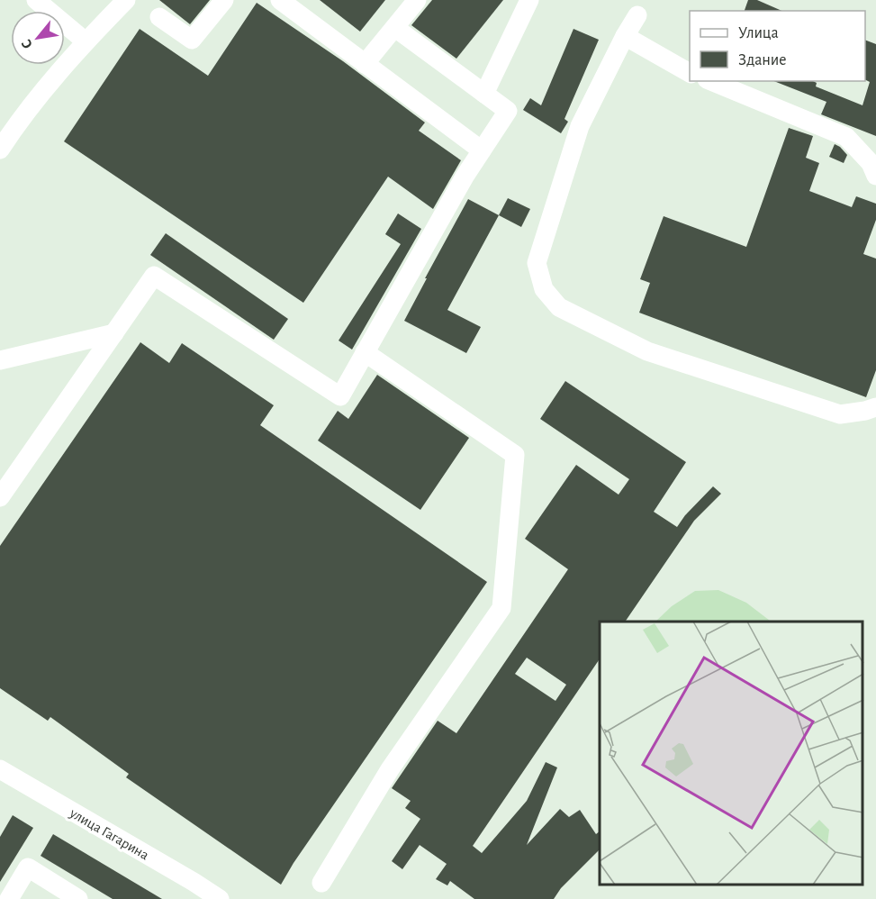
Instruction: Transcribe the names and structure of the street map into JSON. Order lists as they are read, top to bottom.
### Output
{
  "streets": {
    "street": ["улица Гагарина"]
  },
  "legend": ["Улица", "Здание"],
  "north": "bottom left"
}
